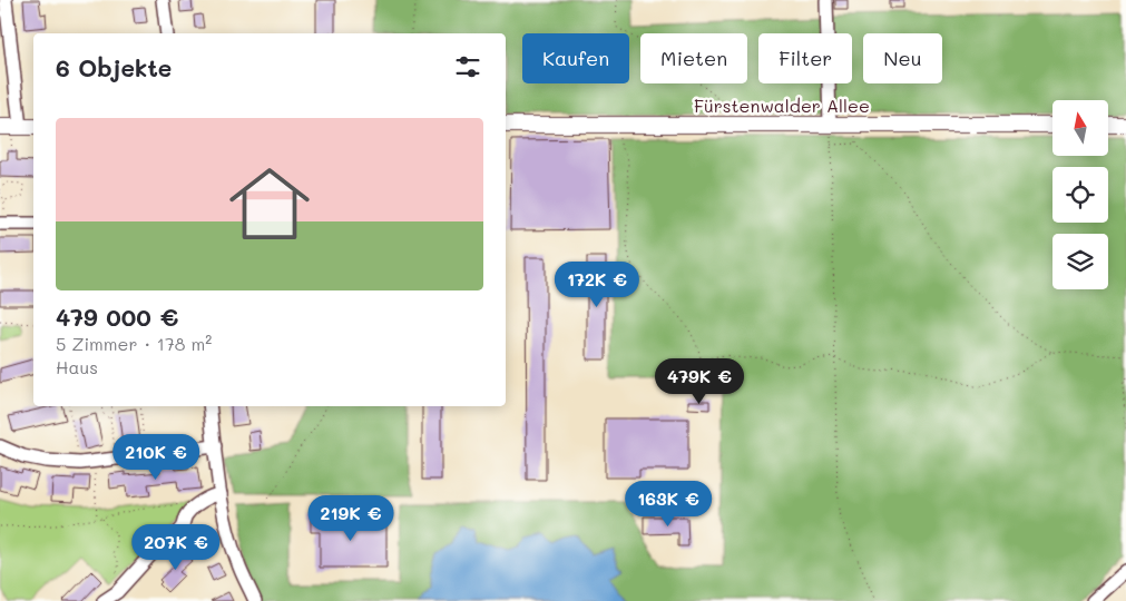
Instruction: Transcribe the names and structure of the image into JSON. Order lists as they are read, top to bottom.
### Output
{
  "streets": {
    "main road": ["Fürstenwalder Allee"]
  },
  "north": "top",
  "page": {
    "chip": [
      "Kaufen",
      "Mieten",
      "Filter",
      "Neu"
    ],
    "heading": "6 Objekte",
    "list": [
      {
        "name": "479 000 €",
        "note": "5 Zimmer · 178 m² · Haus"
      }
    ],
    "price": [
      "172K €",
      "479K €",
      "210K €",
      "163K €",
      "219K €",
      "207K €"
    ]
  }
}
